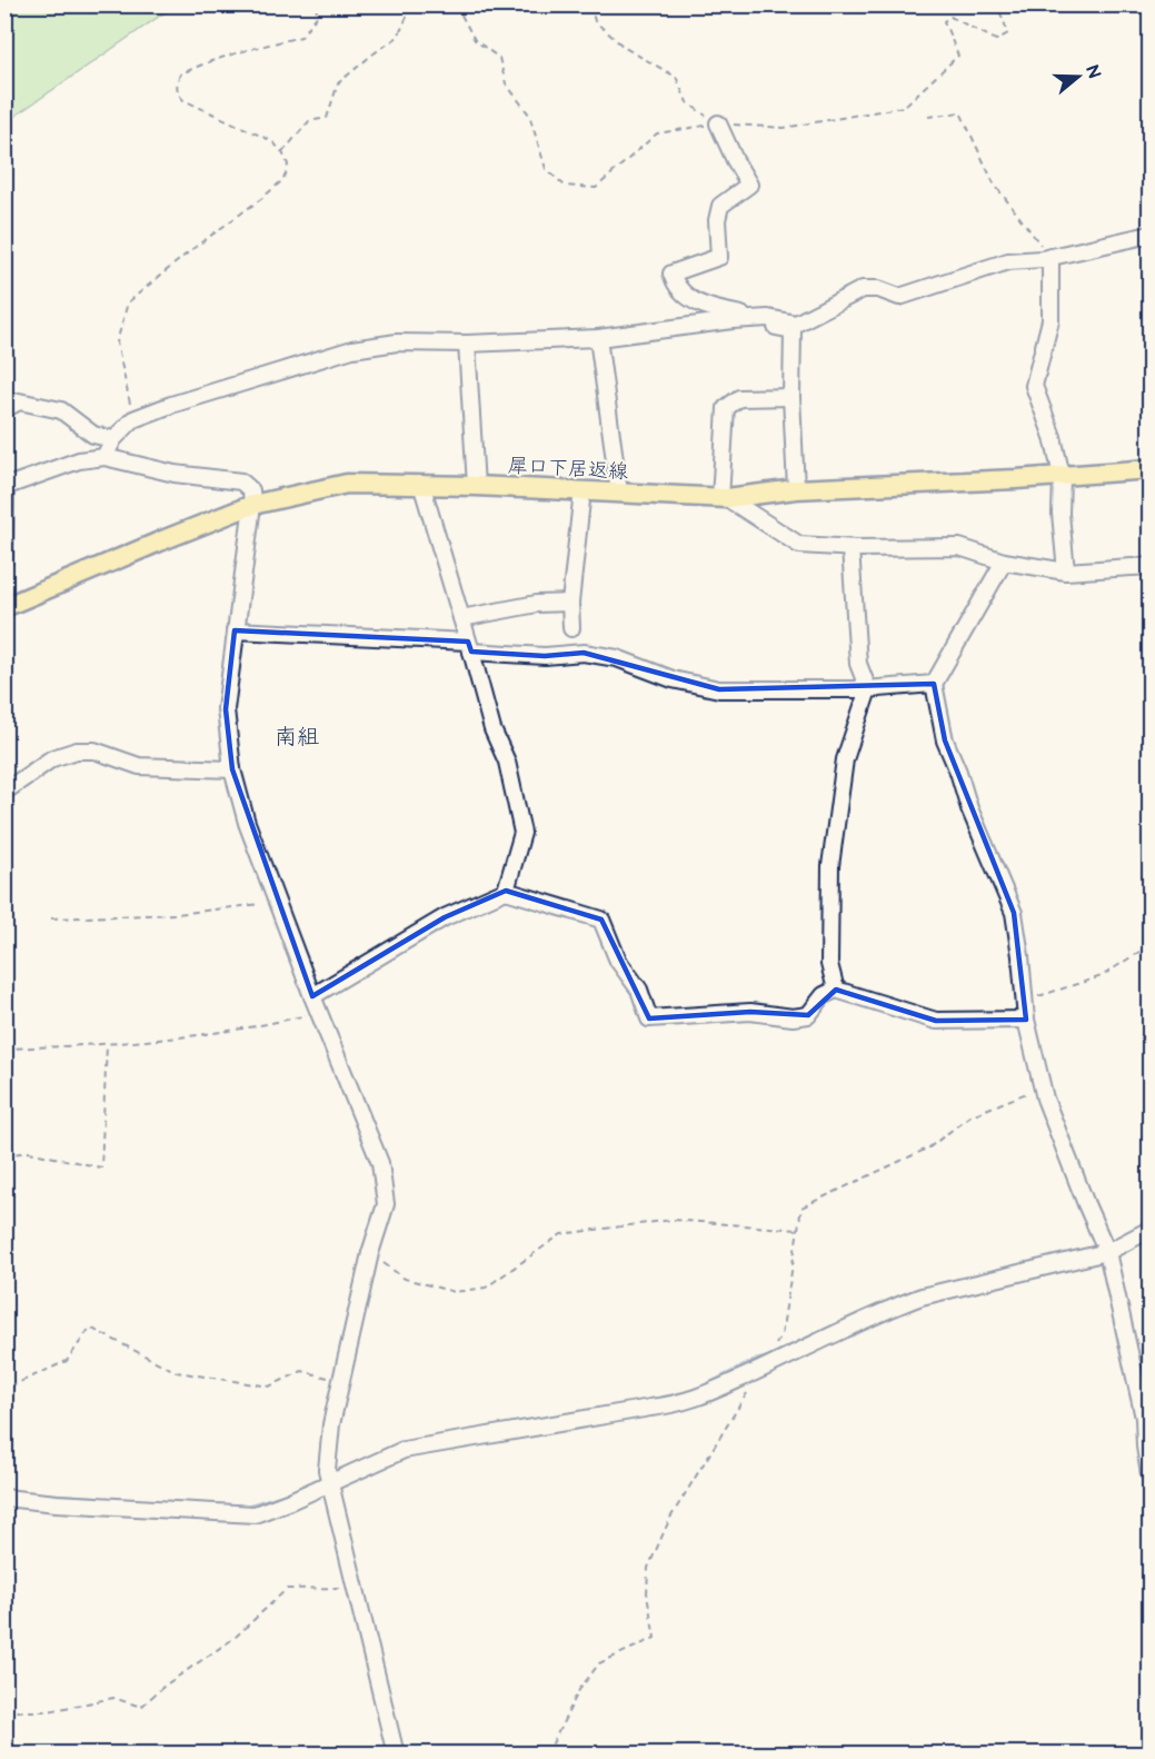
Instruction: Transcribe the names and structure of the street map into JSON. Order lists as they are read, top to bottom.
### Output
{
  "streets": {
    "main road": ["犀口下居返線"]
  },
  "districts": ["南組"],
  "north": "right"
}
